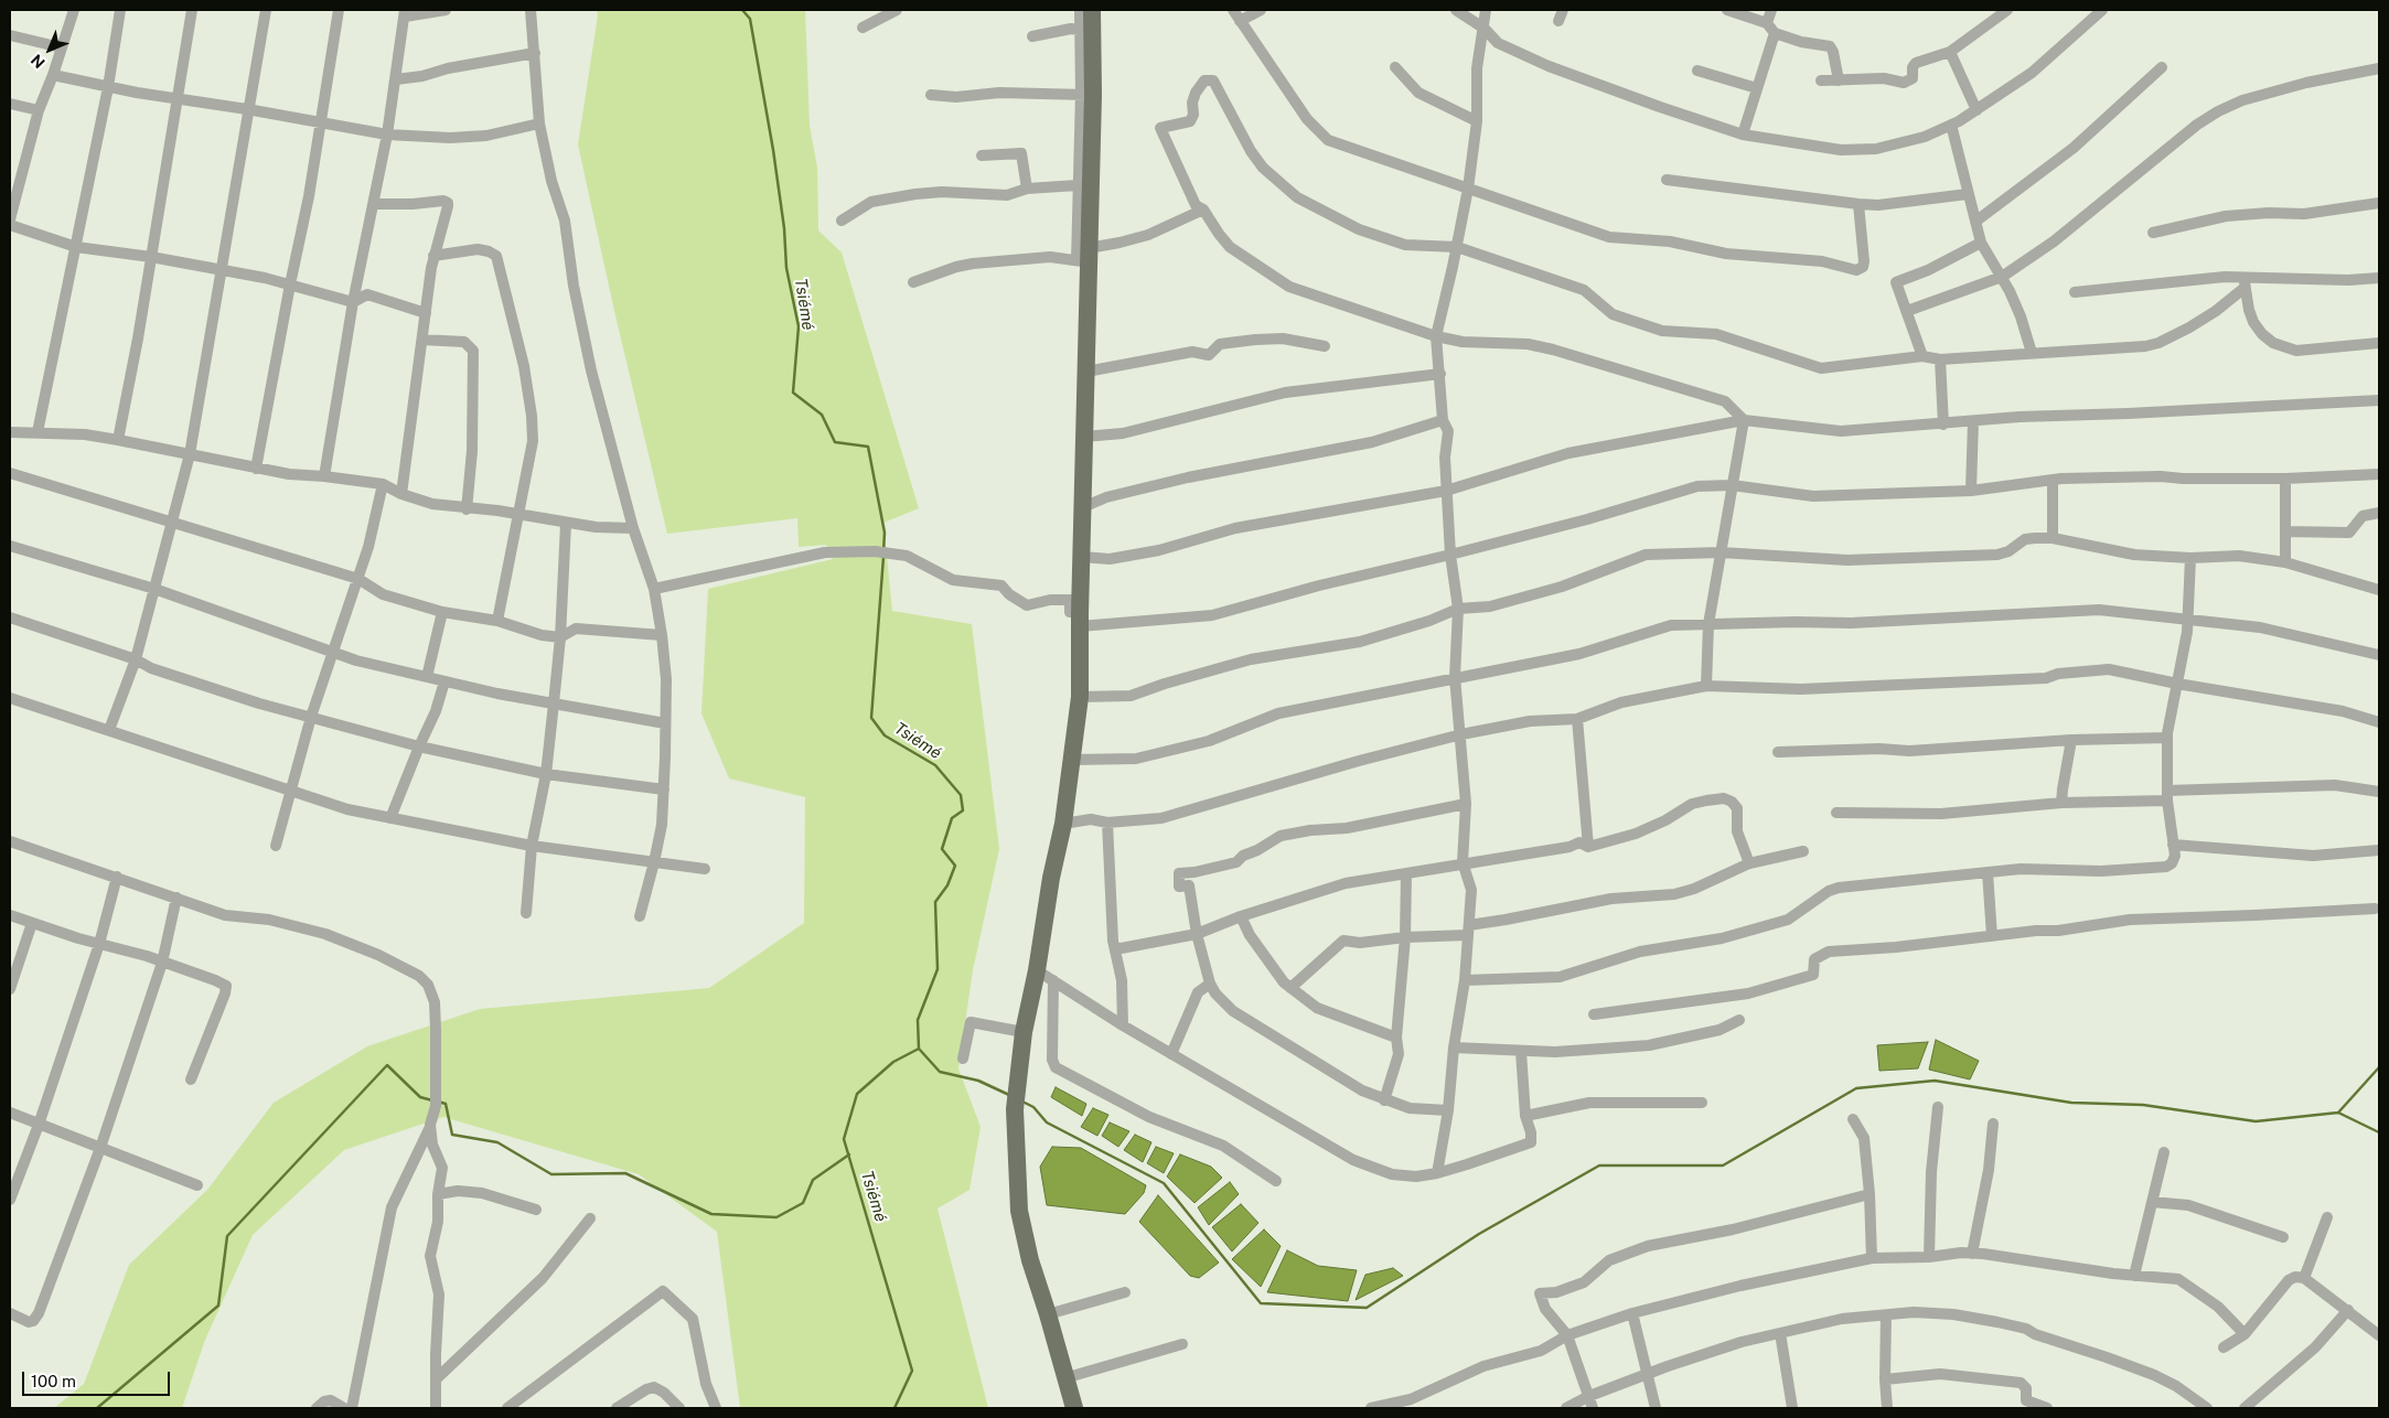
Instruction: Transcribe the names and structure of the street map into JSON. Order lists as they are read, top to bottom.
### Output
{
  "water": ["Tsiémé"],
  "scale_bar": "100 m",
  "north": "bottom left"
}
